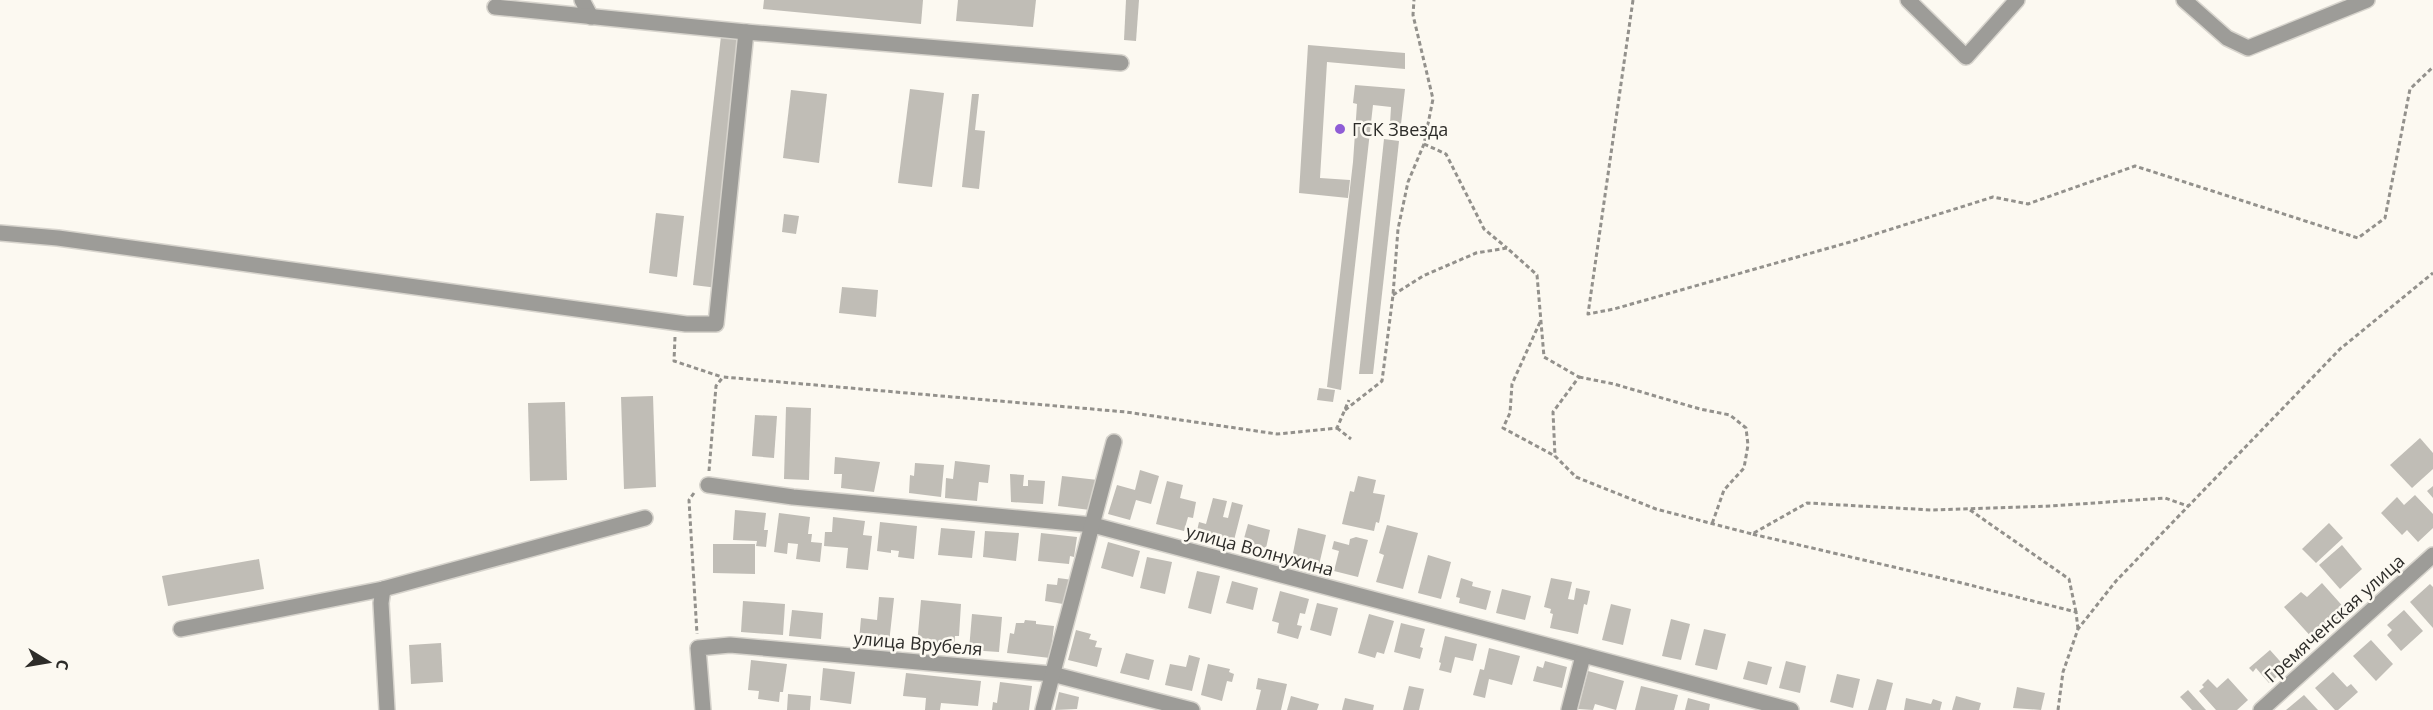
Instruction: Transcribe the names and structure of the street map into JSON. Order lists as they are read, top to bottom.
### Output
{
  "streets": {
    "street": ["улица Волнухина", "Гремяченская улица", "улица Врубеля"]
  },
  "places": ["ГСК Звезда"],
  "north": "right"
}
